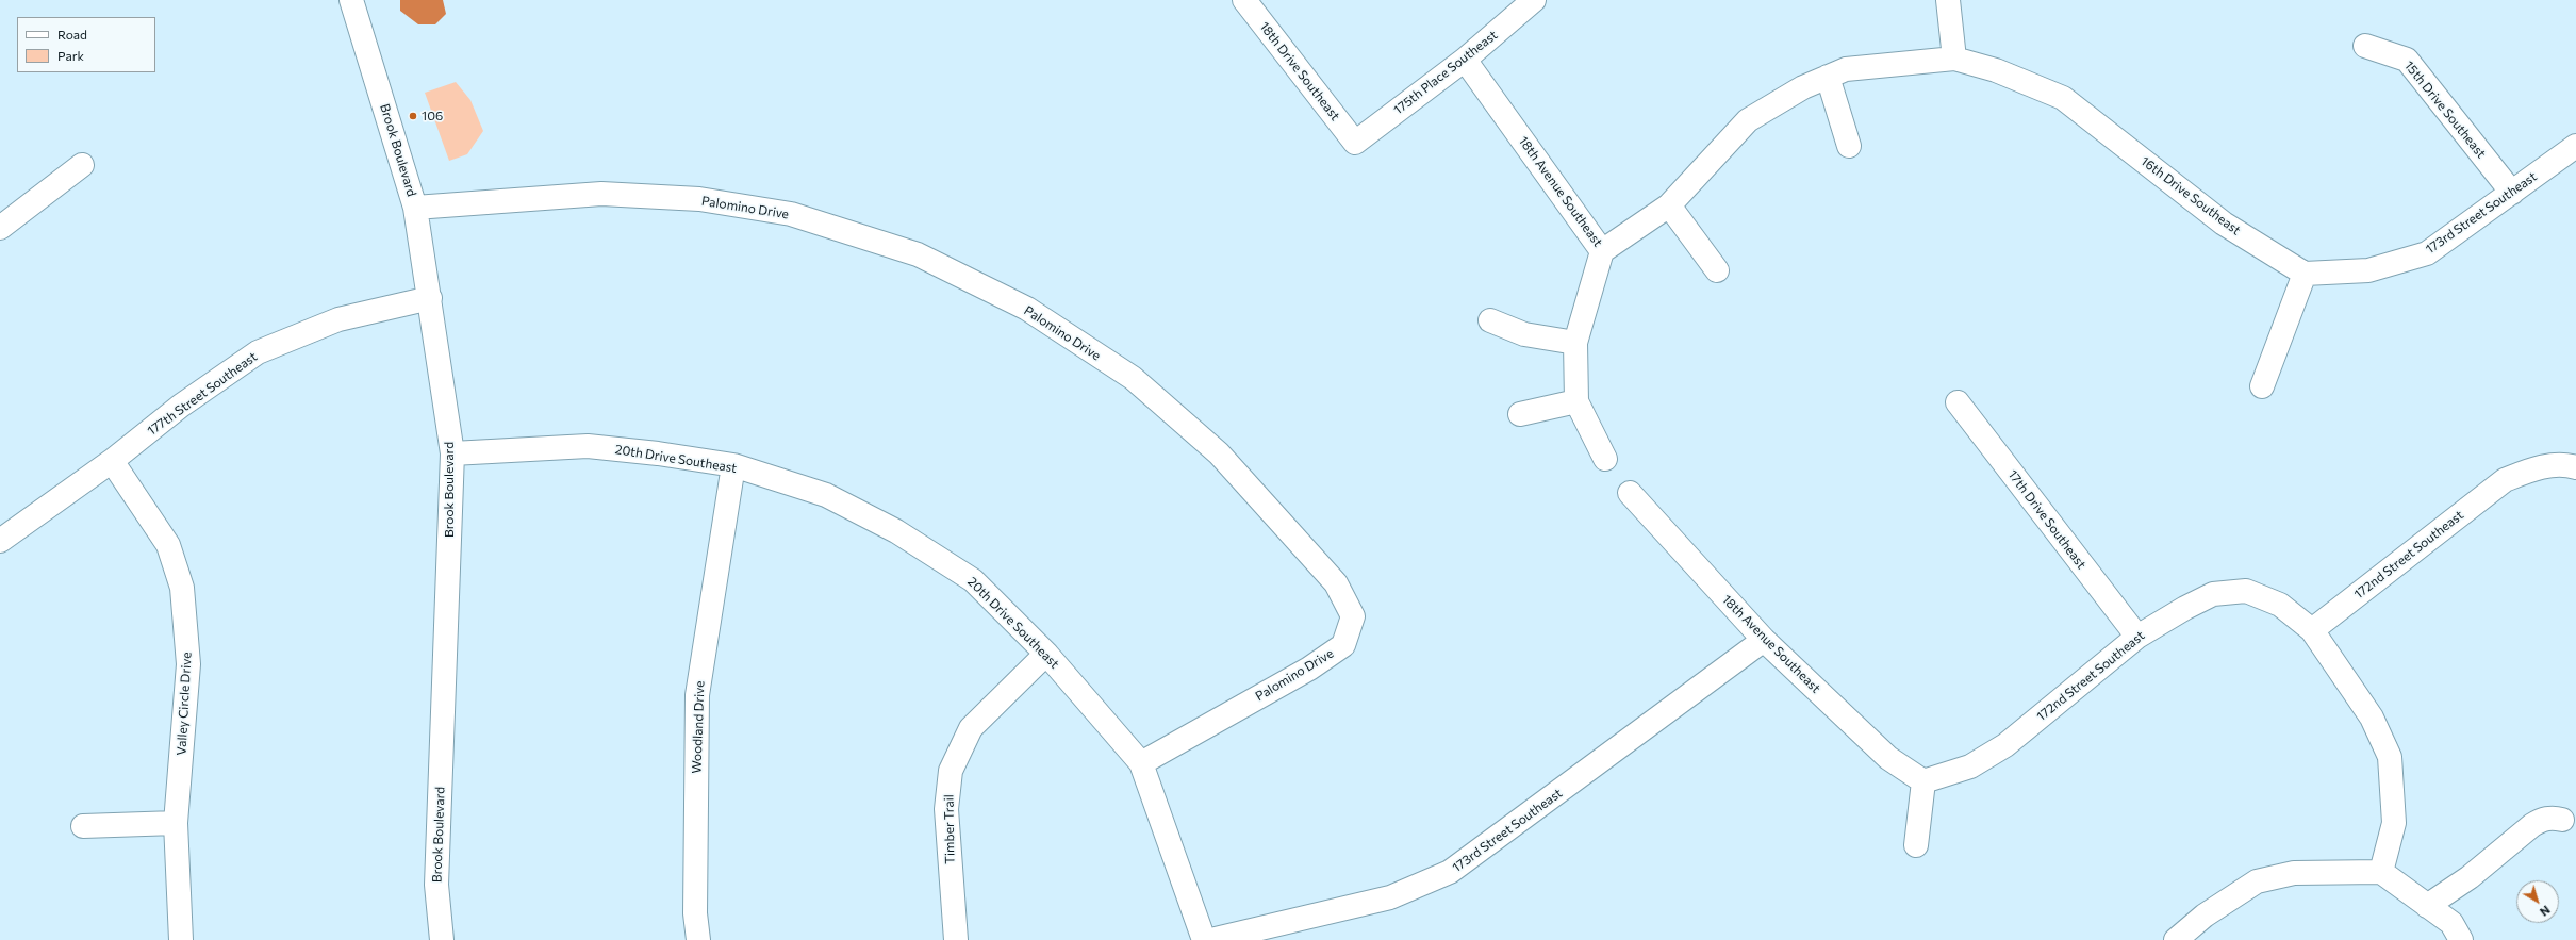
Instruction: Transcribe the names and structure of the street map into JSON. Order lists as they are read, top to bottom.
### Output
{
  "streets": {
    "street": [
      "18th Drive Southeast",
      "175th Place Southeast",
      "15th Drive Southeast",
      "Brook Boulevard",
      "18th Avenue Southeast",
      "16th Drive Southeast",
      "Palomino Drive",
      "173rd Street Southeast",
      "177th Street Southeast",
      "20th Drive Southeast",
      "17th Drive Southeast",
      "172nd Street Southeast",
      "Valley Circle Drive",
      "Woodland Drive",
      "Timber Trail"
    ]
  },
  "crossings": [
    ["18th Drive Southeast", "175th Place Southeast"],
    ["175th Place Southeast", "18th Avenue Southeast"],
    ["15th Drive Southeast", "173rd Street Southeast"],
    ["Brook Boulevard", "Palomino Drive"],
    ["Brook Boulevard", "177th Street Southeast"],
    ["Brook Boulevard", "20th Drive Southeast"],
    ["18th Avenue Southeast", "173rd Street Southeast"],
    ["18th Avenue Southeast", "172nd Street Southeast"],
    ["16th Drive Southeast", "173rd Street Southeast"],
    ["Palomino Drive", "20th Drive Southeast"],
    ["177th Street Southeast", "Valley Circle Drive"],
    ["20th Drive Southeast", "Woodland Drive"],
    ["20th Drive Southeast", "Timber Trail"],
    ["17th Drive Southeast", "172nd Street Southeast"]
  ],
  "places": ["106"],
  "legend": ["Road", "Park"],
  "north": "bottom right"
}
